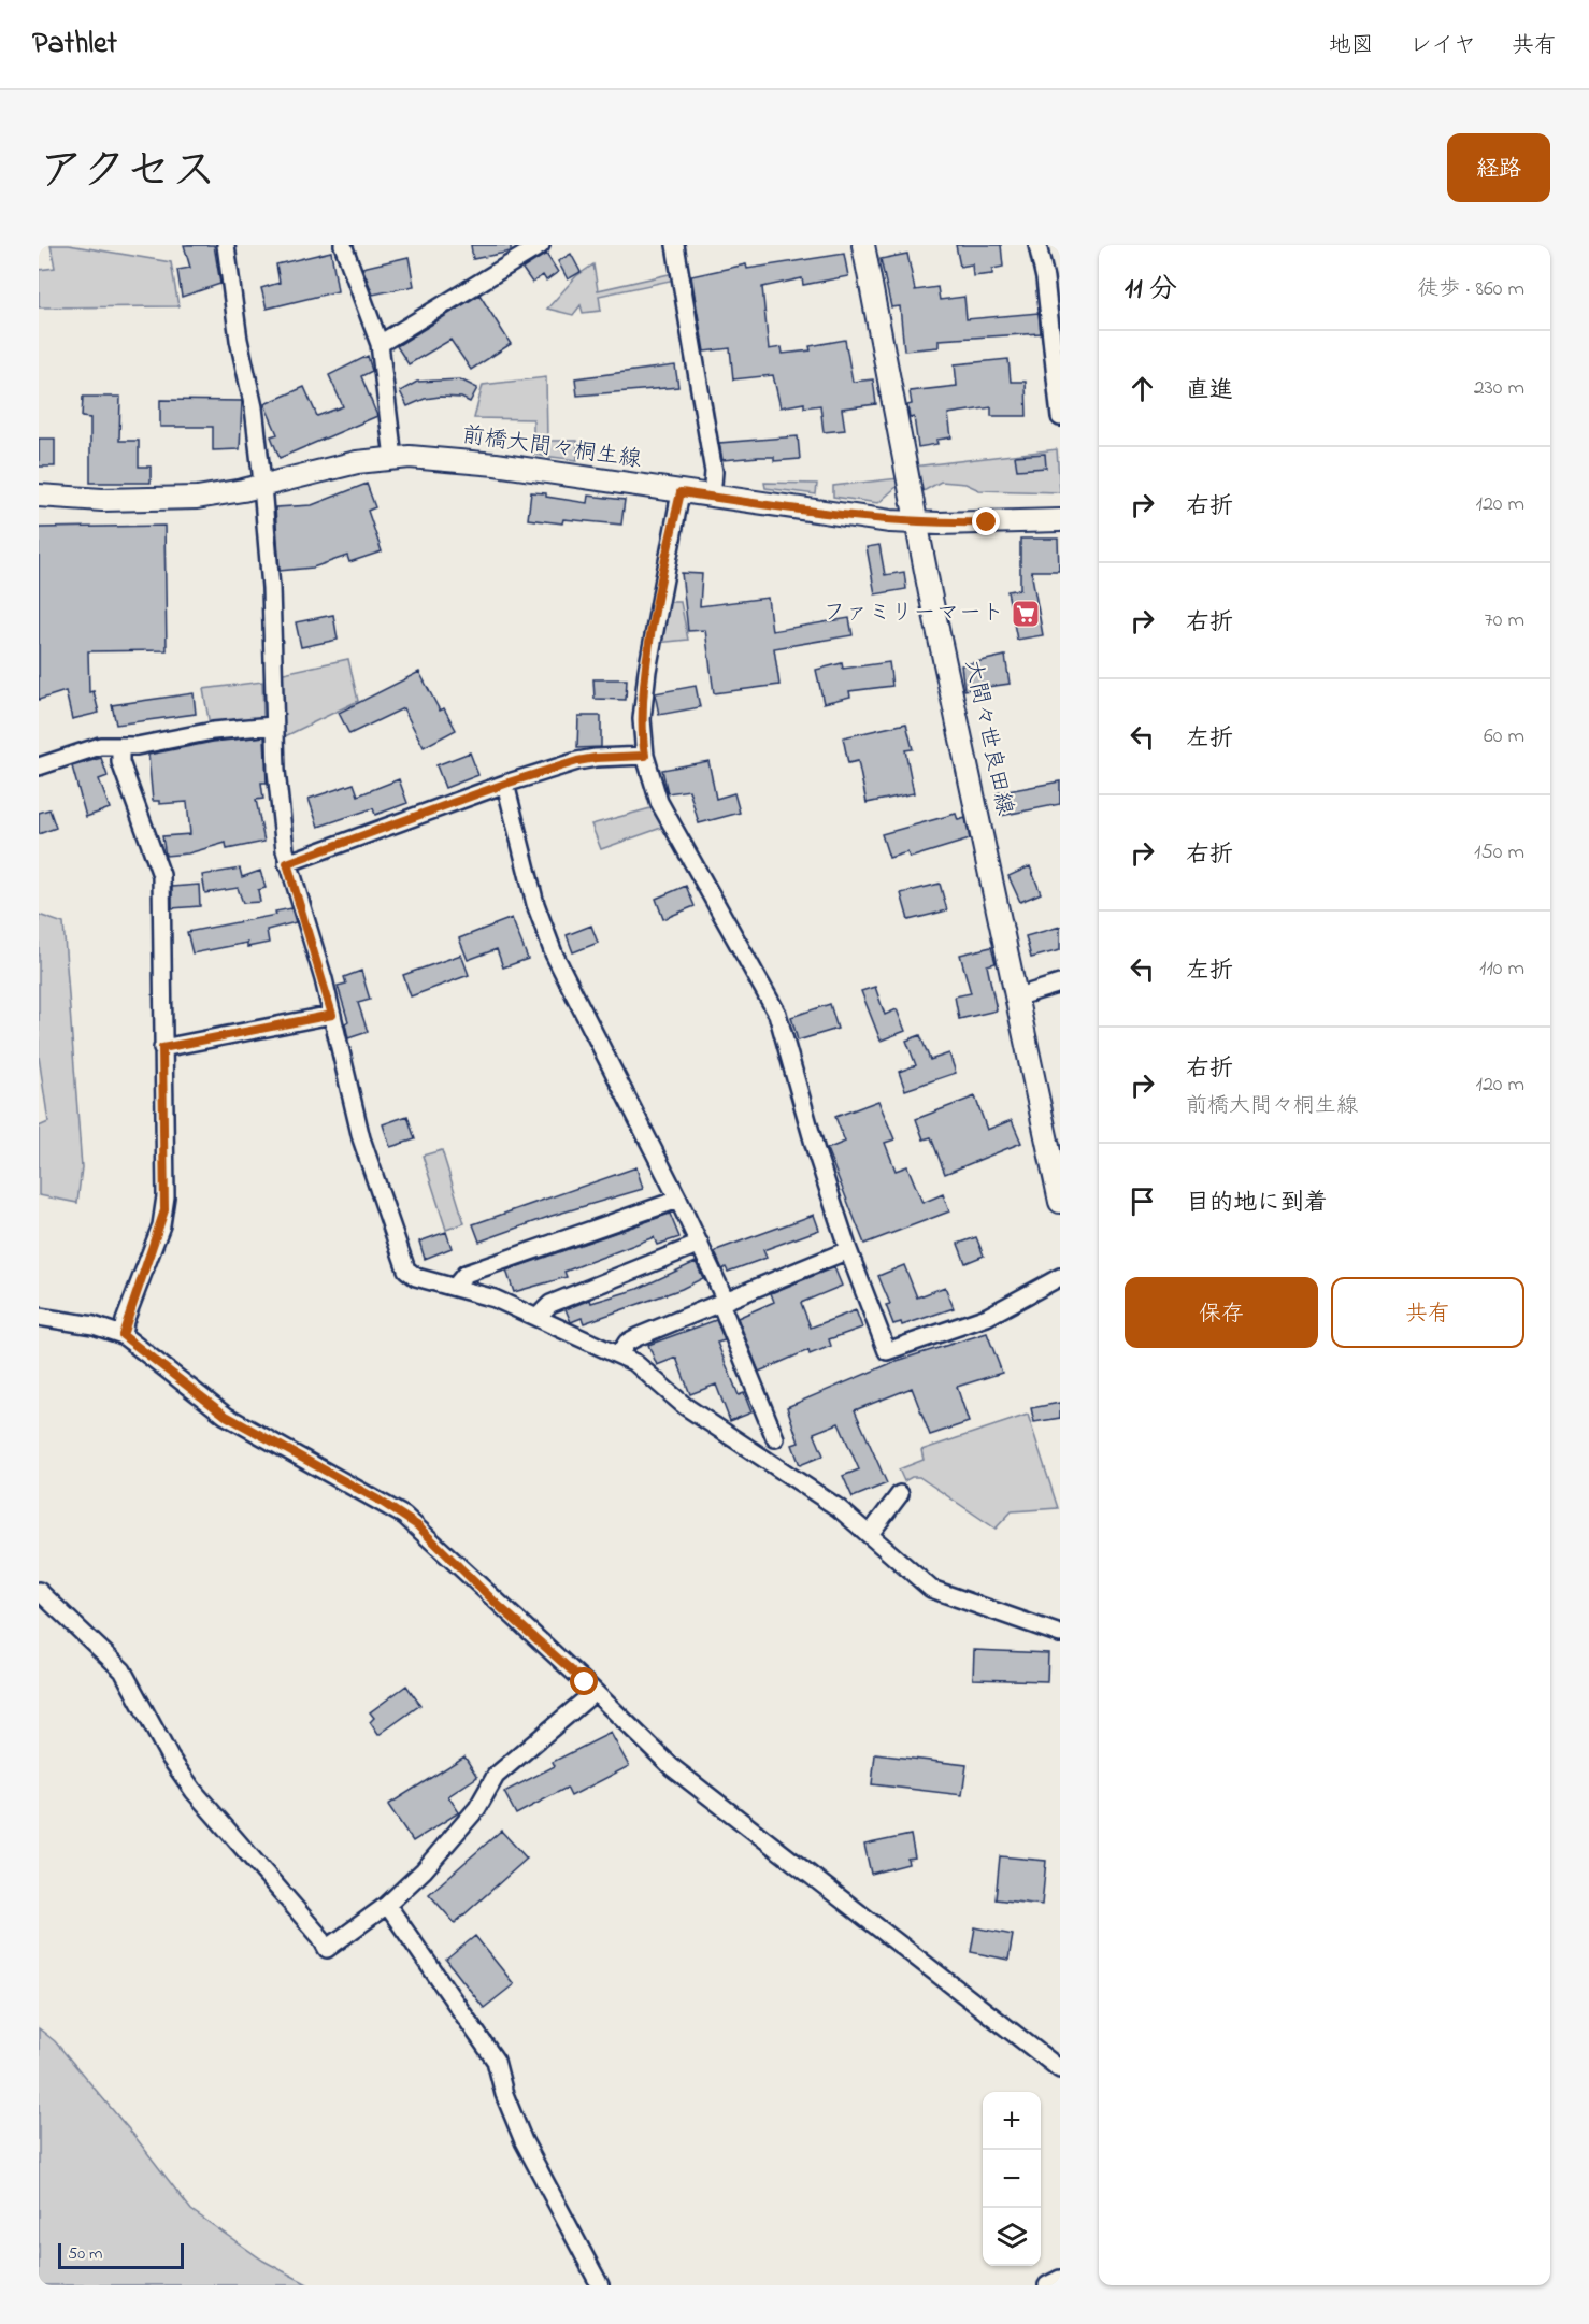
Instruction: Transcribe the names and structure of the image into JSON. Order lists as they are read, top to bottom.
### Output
{
  "streets": {
    "main road": ["前橋大間々桐生線", "大間々世良田線"]
  },
  "crossings": [
    ["前橋大間々桐生線", "大間々世良田線"]
  ],
  "places": {
    "supermarket": ["ファミリーマート"]
  },
  "scale_bar": "50 m",
  "page": {
    "header": "Pathlet",
    "nav": ["地図", "レイヤ", "共有"],
    "title": "アクセス",
    "buttons": [
      "経路",
      ["保存", "共有"]
    ],
    "heading": ["11 分", "徒歩 · 860 m"],
    "list": [
      ["直進", "230 m"],
      ["右折", "120 m"],
      ["右折", "70 m"],
      ["左折", "60 m"],
      ["右折", "150 m"],
      ["左折", "110 m"],
      ["右折", "前橋大間々桐生線", "120 m"],
      "目的地に到着"
    ],
    "map_buttons": ["+", "−"],
    "scale": "50 m"
  }
}
